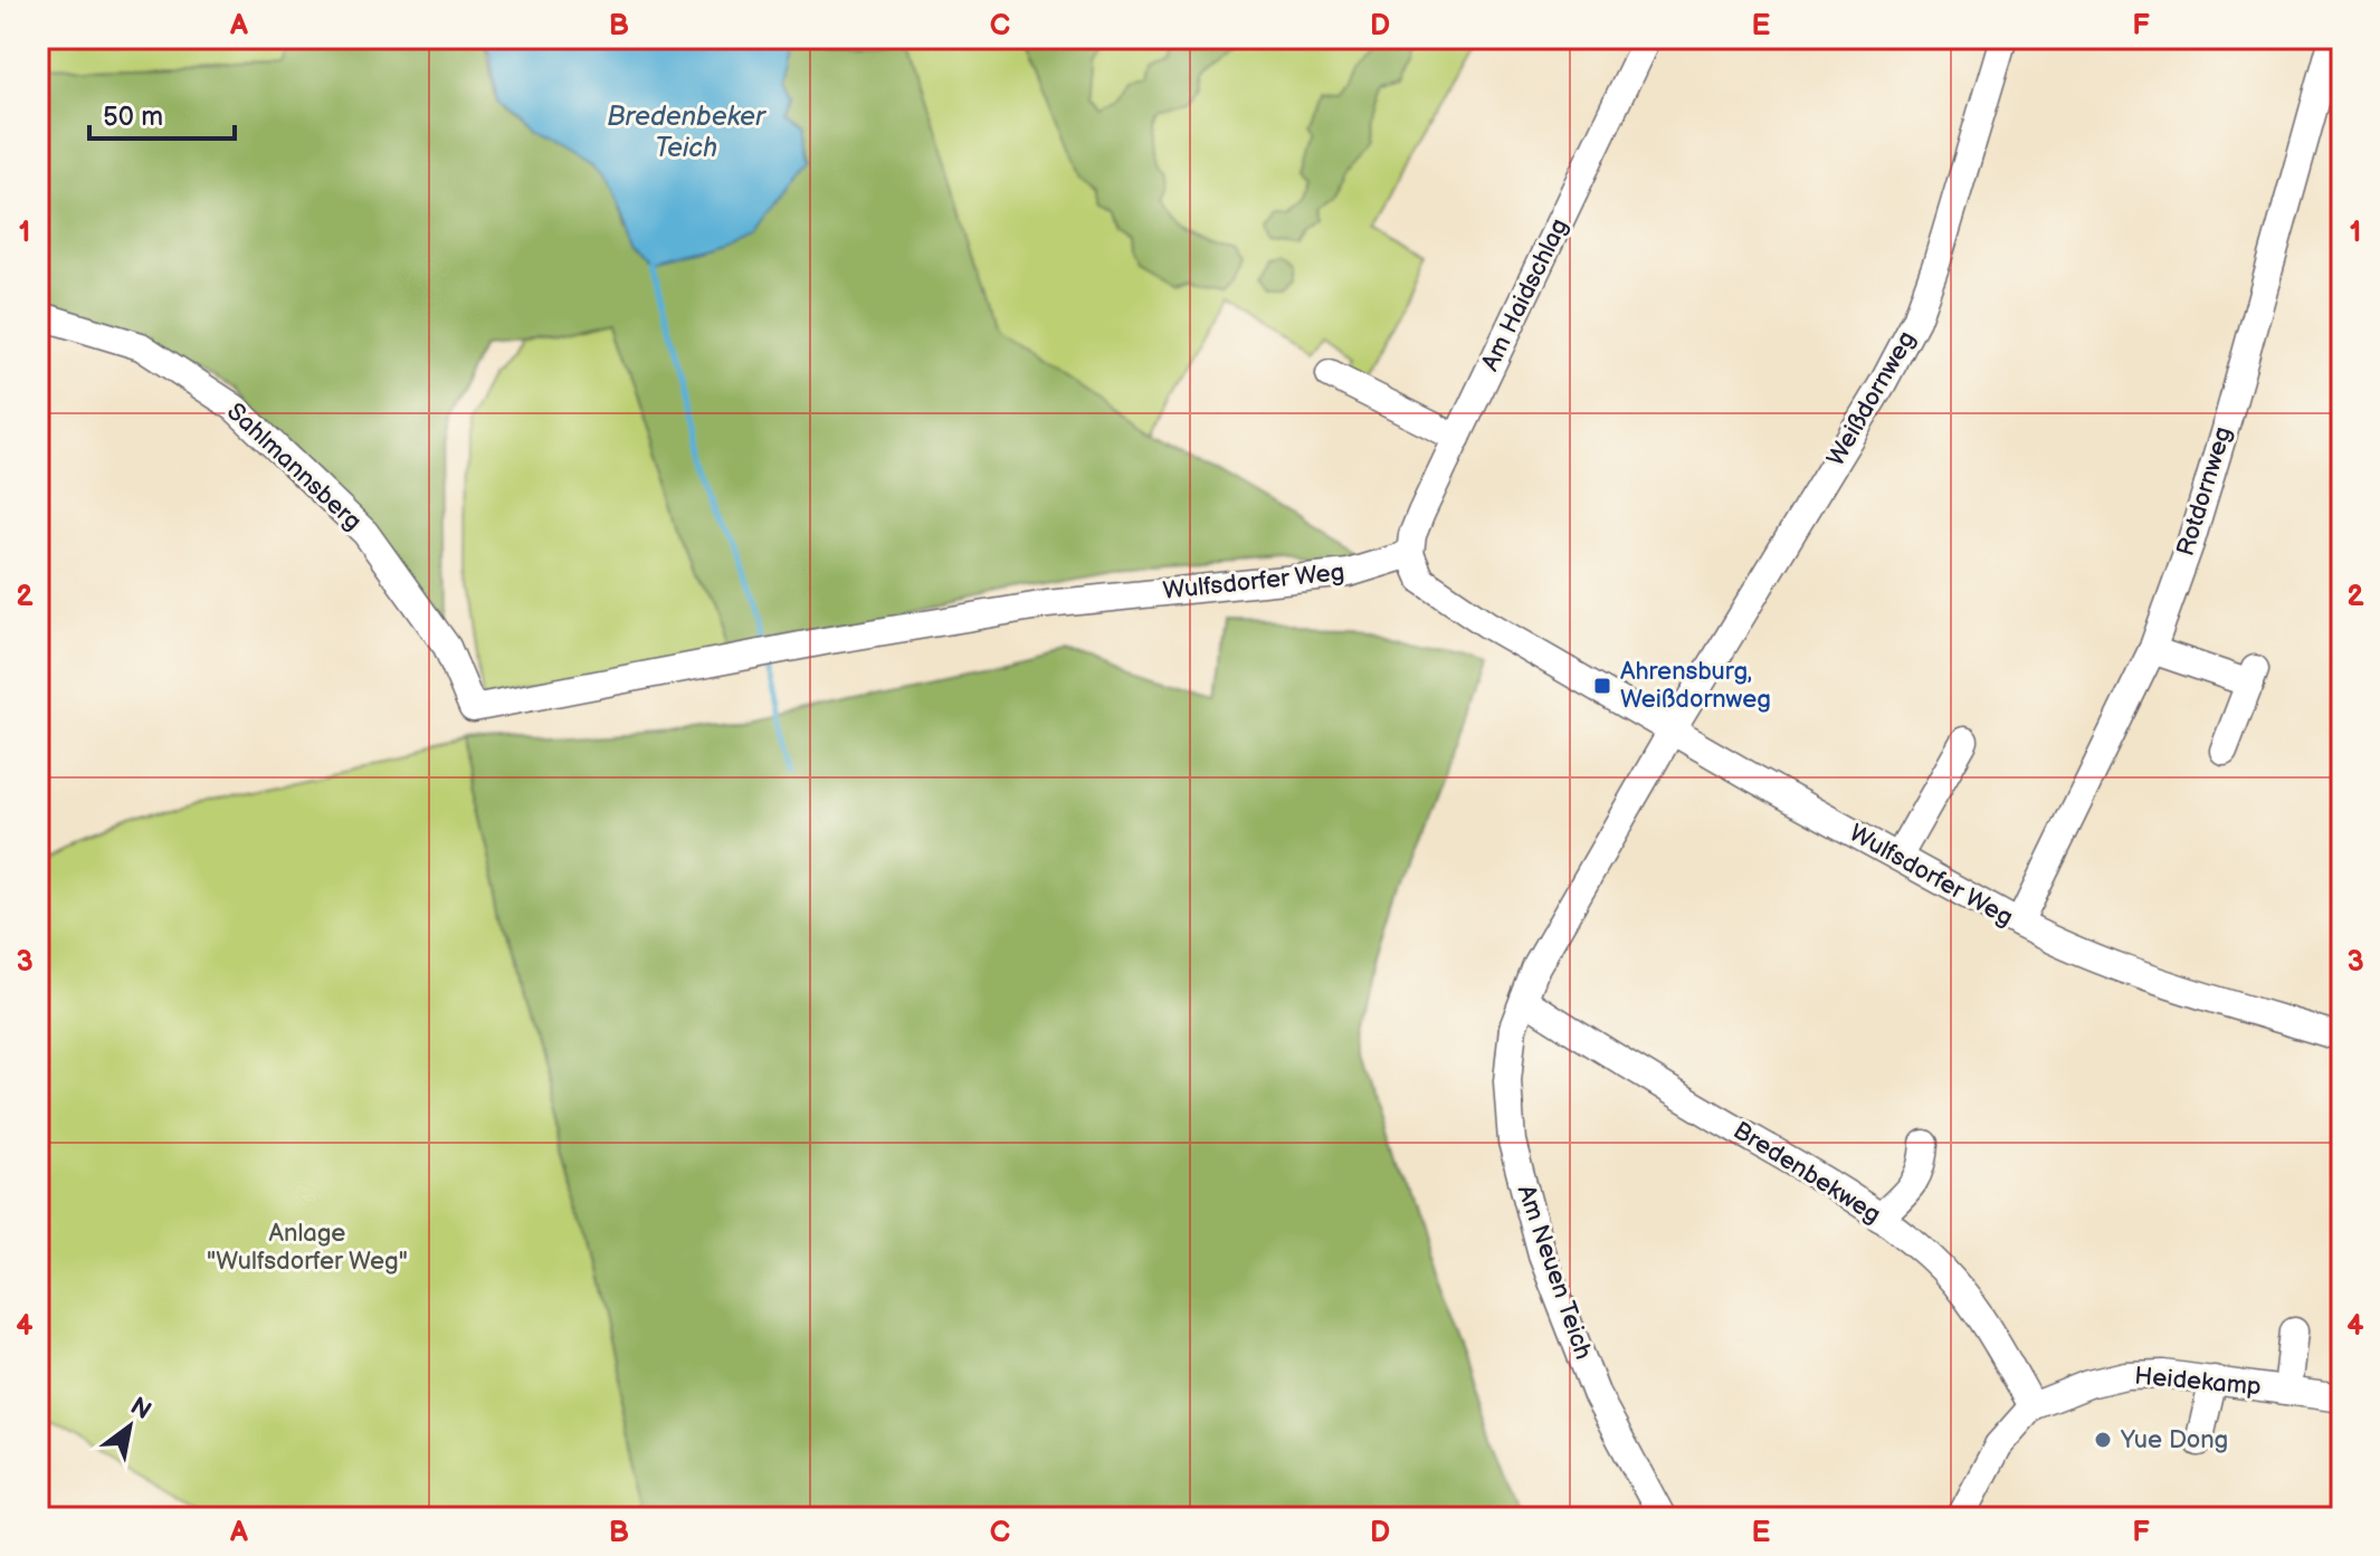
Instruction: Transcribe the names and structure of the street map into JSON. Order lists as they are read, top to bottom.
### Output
{
  "streets": {
    "street": [
      "Am Haidschlag",
      "Weißdornweg",
      "Sahlmannsberg",
      "Rotdornweg",
      "Wulfsdorfer Weg",
      "Bredenbekweg",
      "Am Neuen Teich",
      "Heidekamp"
    ]
  },
  "crossings": [
    ["Am Haidschlag", "Wulfsdorfer Weg"],
    ["Weißdornweg", "Wulfsdorfer Weg"],
    ["Weißdornweg", "Am Neuen Teich"],
    ["Sahlmannsberg", "Wulfsdorfer Weg"],
    ["Rotdornweg", "Wulfsdorfer Weg"],
    ["Wulfsdorfer Weg", "Am Neuen Teich"],
    ["Bredenbekweg", "Am Neuen Teich"],
    ["Bredenbekweg", "Heidekamp"]
  ],
  "water": ["Bredenbeker Teich"],
  "parks": ["Anlage \"Wulfsdorfer Weg\""],
  "places": {
    "transit": ["Ahrensburg, Weißdornweg"],
    "other": ["Yue Dong"]
  },
  "scale_bar": "50 m",
  "north": "top right",
  "grid": {
    "columns": [
      "A",
      "B",
      "C",
      "D",
      "E",
      "F"
    ],
    "rows": [
      "1",
      "2",
      "3",
      "4"
    ]
  }
}
